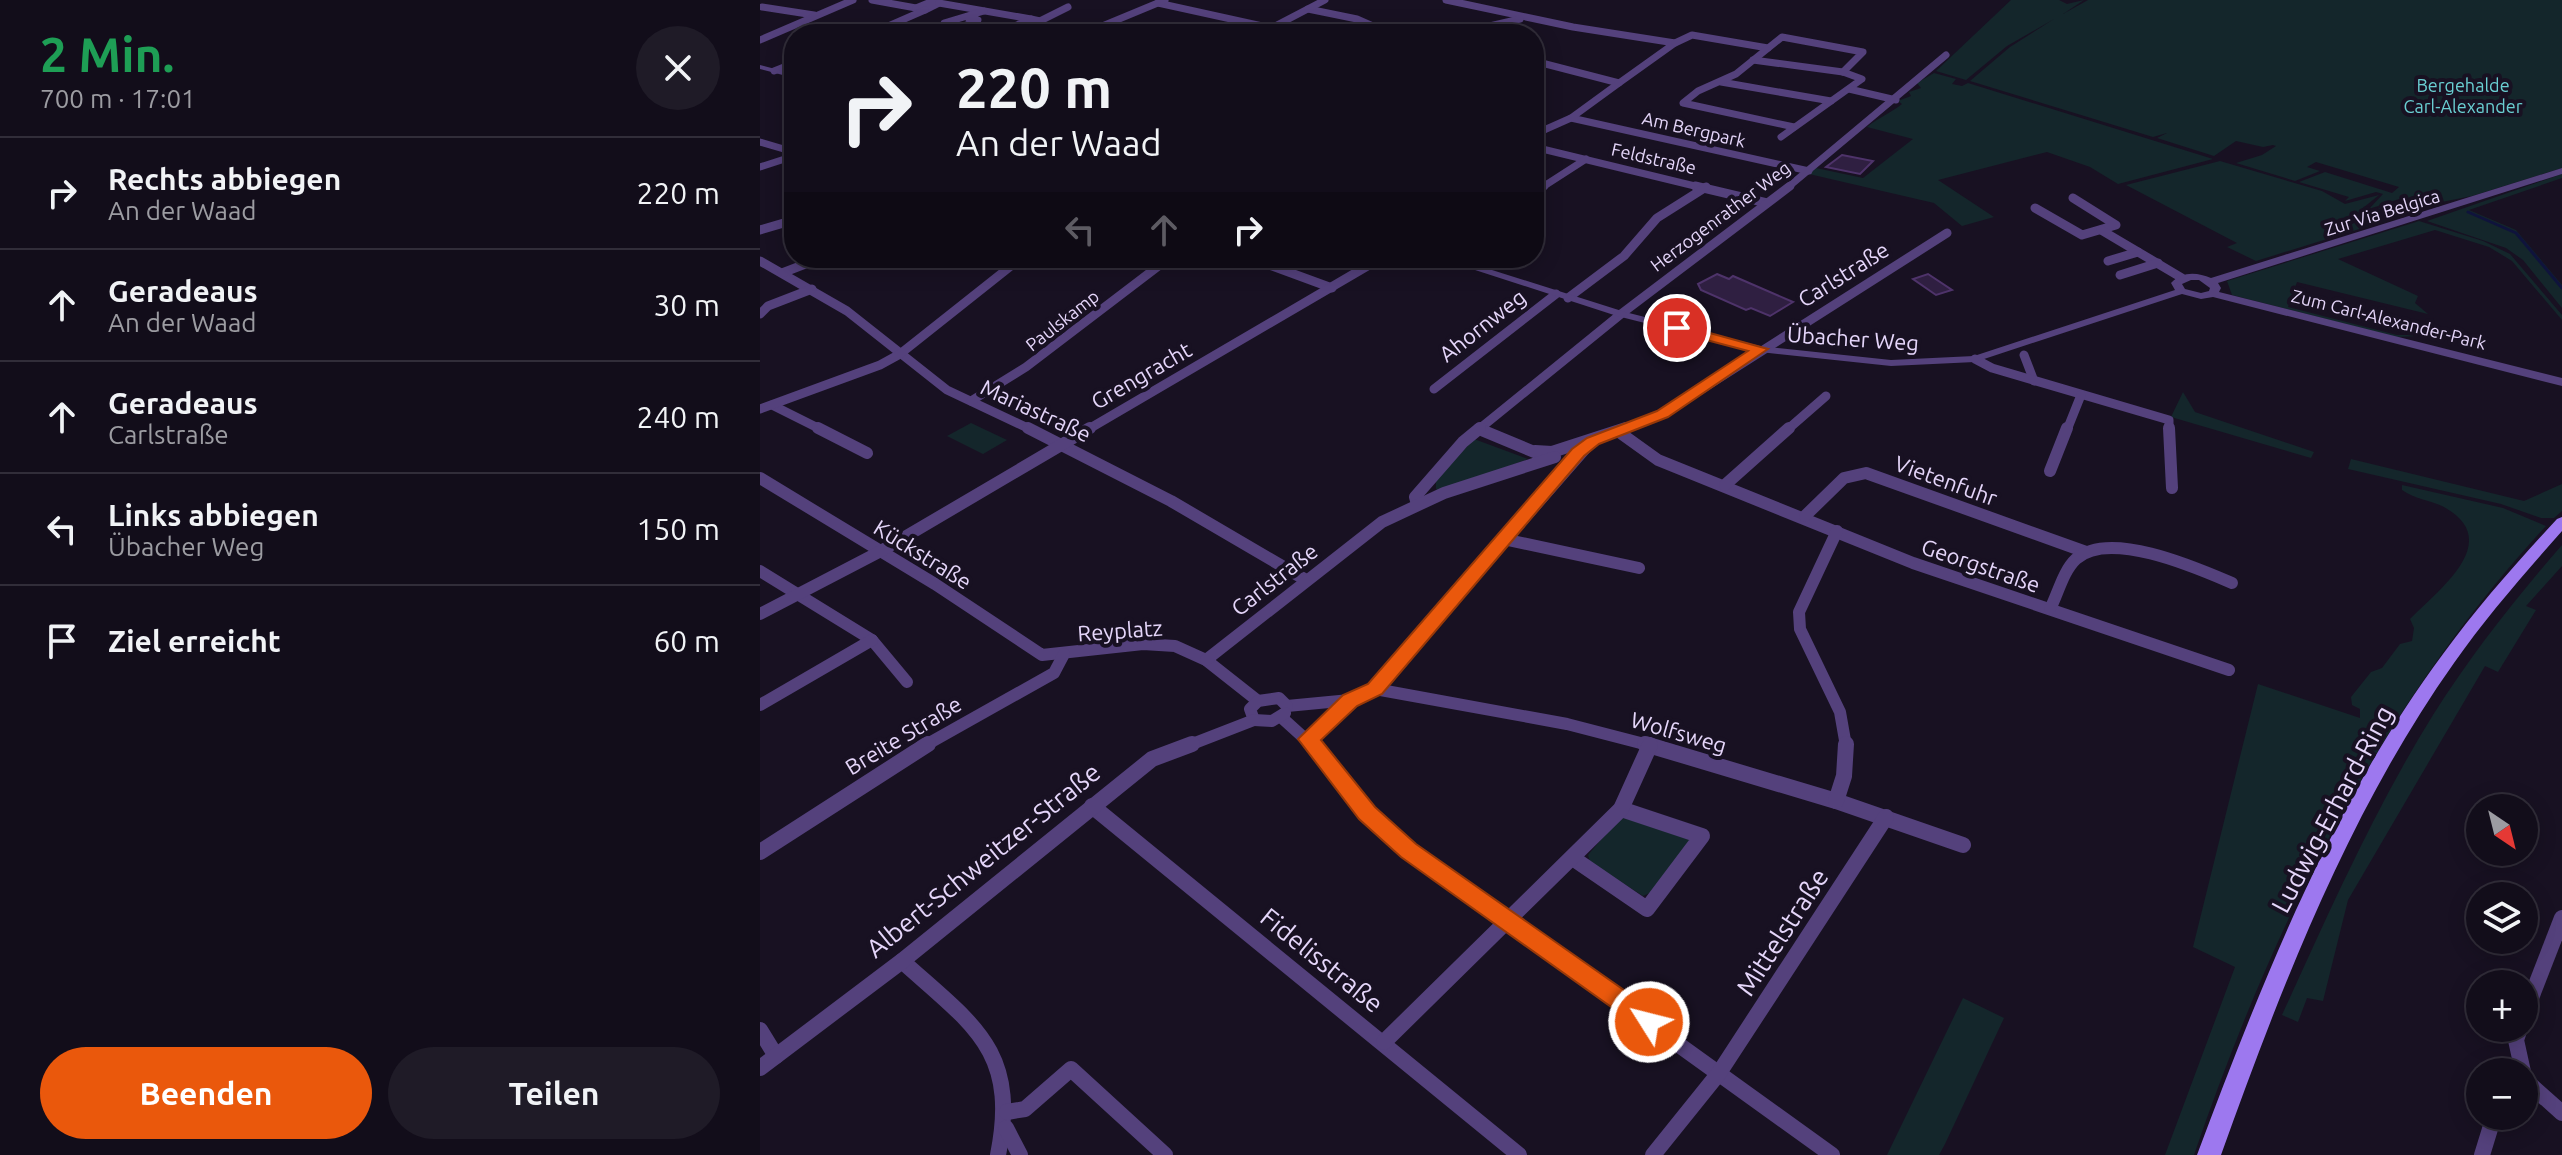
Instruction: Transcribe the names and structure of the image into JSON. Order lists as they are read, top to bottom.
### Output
{
  "streets": {
    "main road": ["Ludwig-Erhard-Ring"],
    "street": [
      "Am Bergpark",
      "Feldstraße",
      "Zur Via Belgica",
      "Herzogenrather Weg",
      "Carlstraße",
      "Zum Carl-Alexander-Park",
      "Paulskamp",
      "Ahornweg",
      "Übacher Weg",
      "Grengracht",
      "Mariastraße",
      "Vietenfuhr",
      "Kückstraße",
      "Georgstraße",
      "Reyplatz",
      "Wolfsweg",
      "Breite Straße",
      "Albert-Schweitzer-Straße",
      "Mittelstraße",
      "Fidelisstraße"
    ]
  },
  "crossings": [
    ["Am Bergpark", "Herzogenrather Weg"],
    ["Feldstraße", "Herzogenrather Weg"],
    ["Zur Via Belgica", "Zum Carl-Alexander-Park"],
    ["Herzogenrather Weg", "Carlstraße"],
    ["Herzogenrather Weg", "Übacher Weg"],
    ["Carlstraße", "Übacher Weg"],
    ["Carlstraße", "Mariastraße"],
    ["Carlstraße", "Georgstraße"],
    ["Carlstraße", "Reyplatz"],
    ["Zum Carl-Alexander-Park", "Übacher Weg"],
    ["Paulskamp", "Mariastraße"],
    ["Ahornweg", "Übacher Weg"],
    ["Grengracht", "Mariastraße"],
    ["Grengracht", "Kückstraße"],
    ["Vietenfuhr", "Georgstraße"],
    ["Kückstraße", "Reyplatz"],
    ["Kückstraße", "Breite Straße"],
    ["Reyplatz", "Breite Straße"],
    ["Wolfsweg", "Mittelstraße"],
    ["Albert-Schweitzer-Straße", "Fidelisstraße"]
  ],
  "parks": ["Bergehalde Carl-Alexander"],
  "north": "bottom right",
  "page": {
    "heading": ["2 Min.", "700 m · 17:01"],
    "turn": ["220 m", "An der Waad"],
    "list": [
      {
        "name": "Rechts abbiegen",
        "note": "An der Waad",
        "value": "220 m"
      },
      {
        "name": "Geradeaus",
        "note": "An der Waad",
        "value": "30 m"
      },
      {
        "name": "Geradeaus",
        "note": "Carlstraße",
        "value": "240 m"
      },
      {
        "name": "Links abbiegen",
        "note": "Übacher Weg",
        "value": "150 m"
      },
      {
        "name": "Ziel erreicht",
        "value": "60 m"
      }
    ],
    "map_buttons": ["+", "−"],
    "buttons": ["Beenden", "Teilen"]
  }
}
